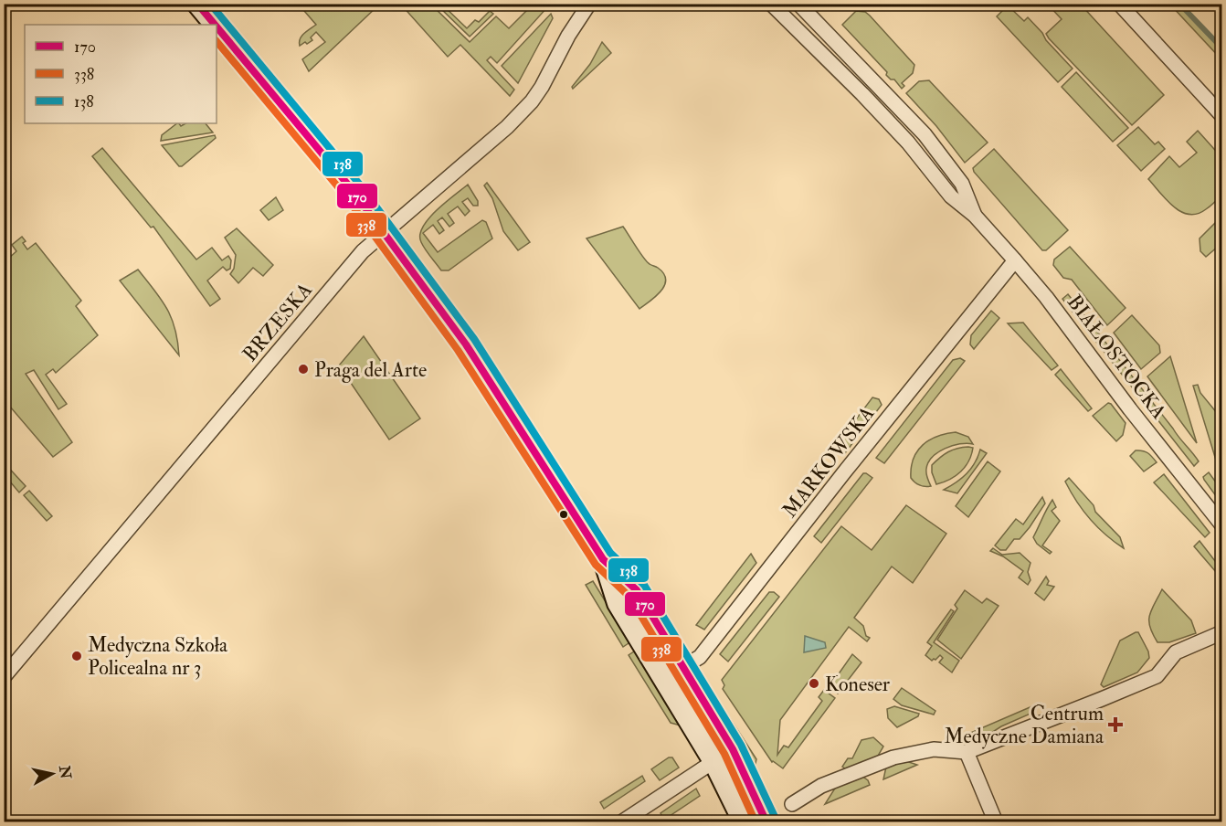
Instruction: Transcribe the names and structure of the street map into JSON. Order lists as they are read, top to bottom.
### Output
{
  "streets": {
    "street": ["BRZESKA", "BIAŁOSTOCKA", "MARKOWSKA"]
  },
  "crossings": [
    ["BIAŁOSTOCKA", "MARKOWSKA"]
  ],
  "places": {
    "other": ["Praga del Arte", "Medyczna Szkoła Policealna nr 3", "Koneser"],
    "health": ["Centrum Medyczne Damiana"]
  },
  "lines": ["transit line 170", "transit line 138", "transit line 338"],
  "legend": ["170", "338", "138"],
  "north": "right"
}
